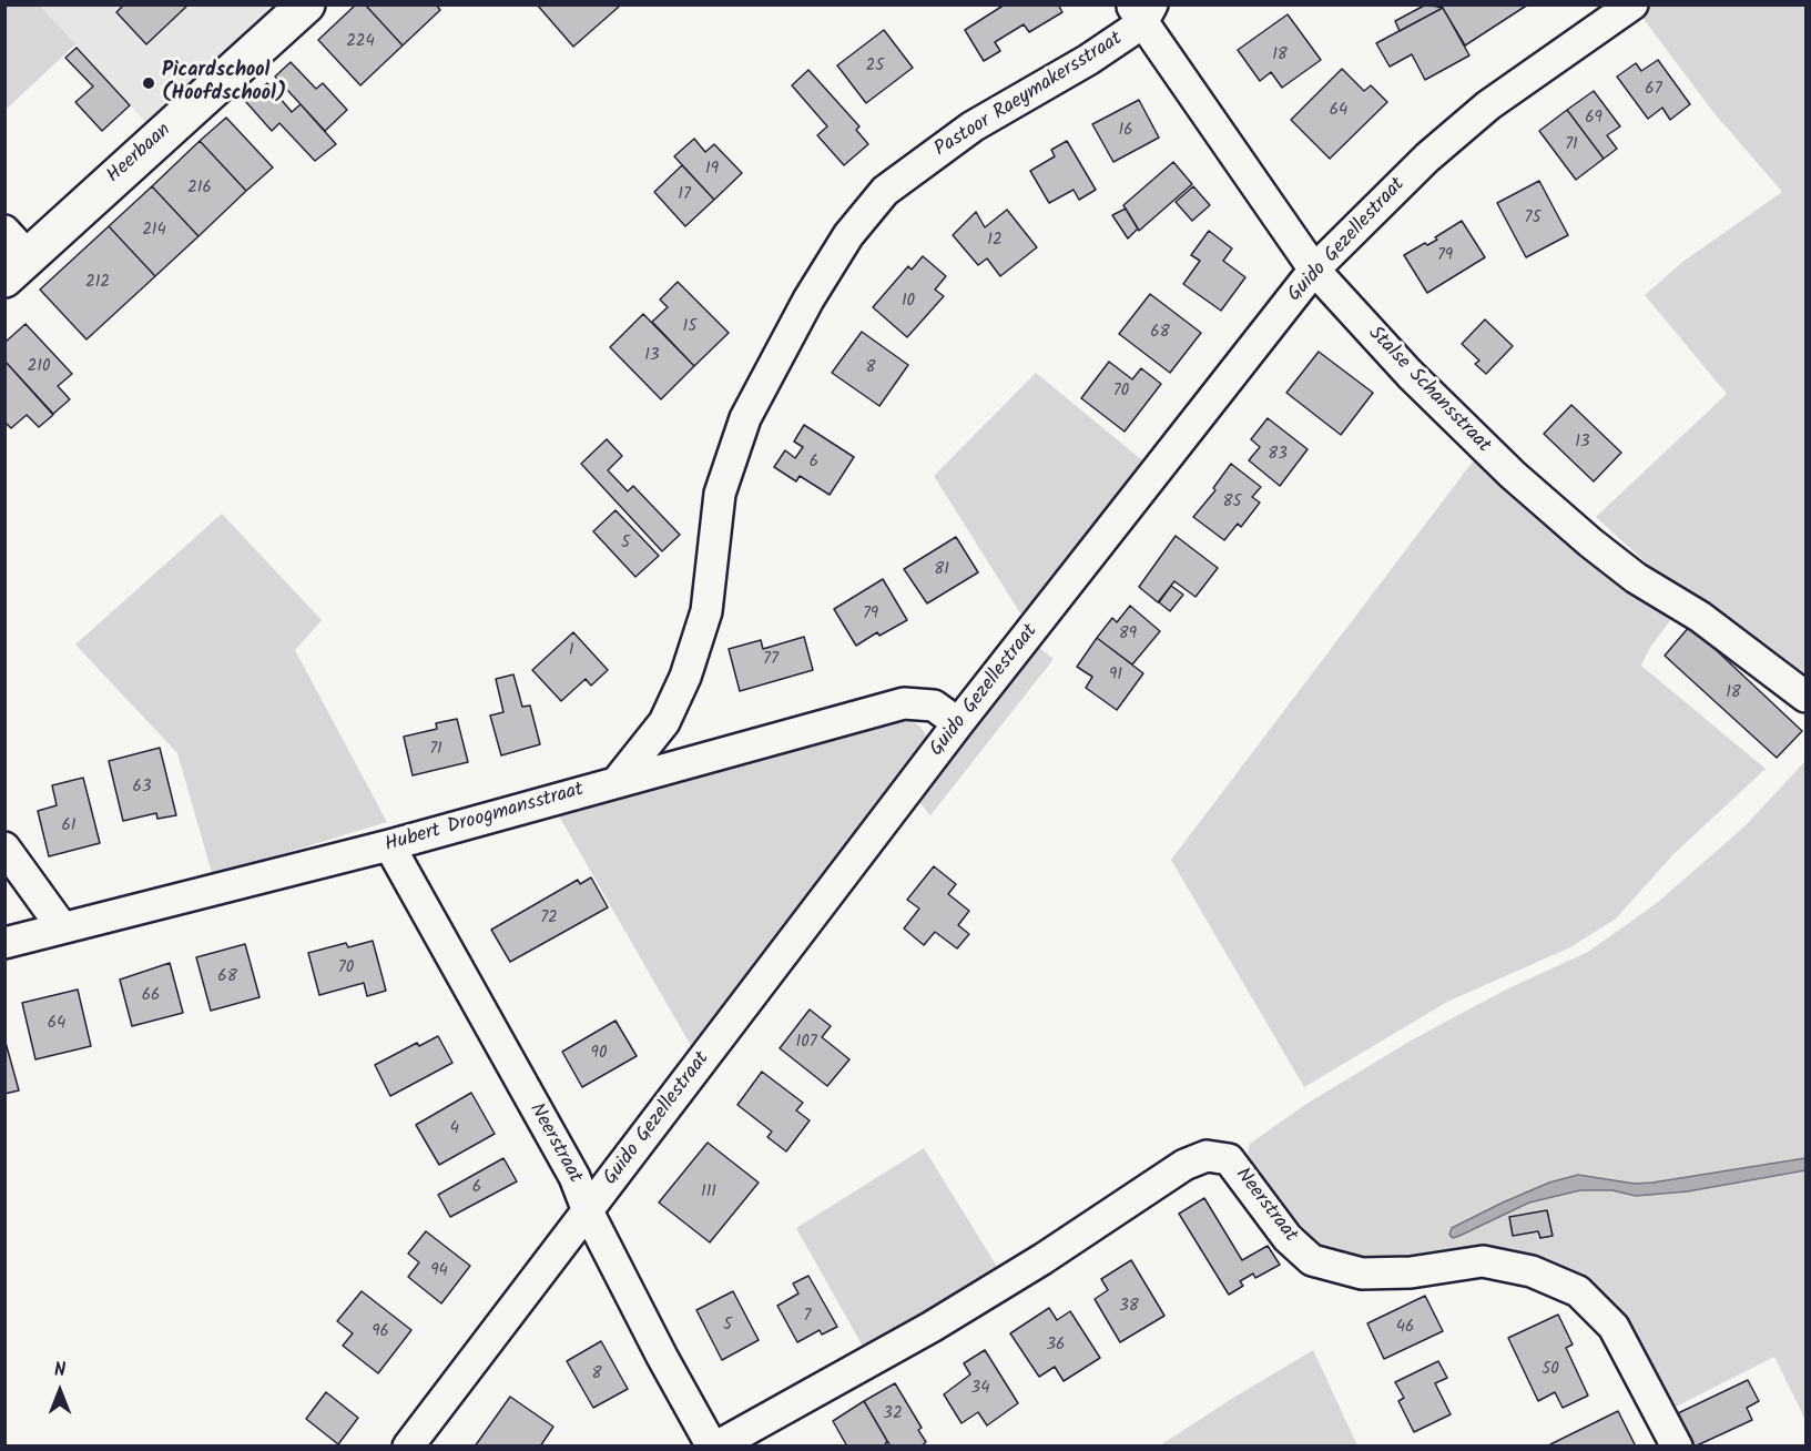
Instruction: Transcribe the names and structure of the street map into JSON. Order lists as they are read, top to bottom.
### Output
{
  "streets": {
    "street": [
      "Pastoor Raeymakersstraat",
      "Heerbaan",
      "Guido Gezellestraat",
      "Stalse Schansstraat",
      "Hubert Droogmansstraat",
      "Neerstraat"
    ]
  },
  "crossings": [
    ["Pastoor Raeymakersstraat", "Stalse Schansstraat"],
    ["Pastoor Raeymakersstraat", "Hubert Droogmansstraat"],
    ["Guido Gezellestraat", "Stalse Schansstraat"],
    ["Guido Gezellestraat", "Hubert Droogmansstraat"],
    ["Guido Gezellestraat", "Neerstraat"],
    ["Hubert Droogmansstraat", "Neerstraat"]
  ],
  "places": ["Picardschool (Hoofdschool)"],
  "house_numbers": [
    "224",
    "18",
    "25",
    "67",
    "64",
    "69",
    "16",
    "71",
    "19",
    "216",
    "17",
    "75",
    "214",
    "12",
    "79",
    "212",
    "10",
    "15",
    "68",
    "13",
    "210",
    "8",
    "70",
    "13",
    "83",
    "6",
    "85",
    "5",
    "81",
    "79",
    "89",
    "1",
    "77",
    "91",
    "18",
    "71",
    "63",
    "61",
    "72",
    "70",
    "68",
    "66",
    "64",
    "107",
    "90",
    "4",
    "6",
    "111",
    "94",
    "38",
    "7",
    "5",
    "46",
    "96",
    "36",
    "50",
    "8",
    "34",
    "32"
  ],
  "north": "top"
}
